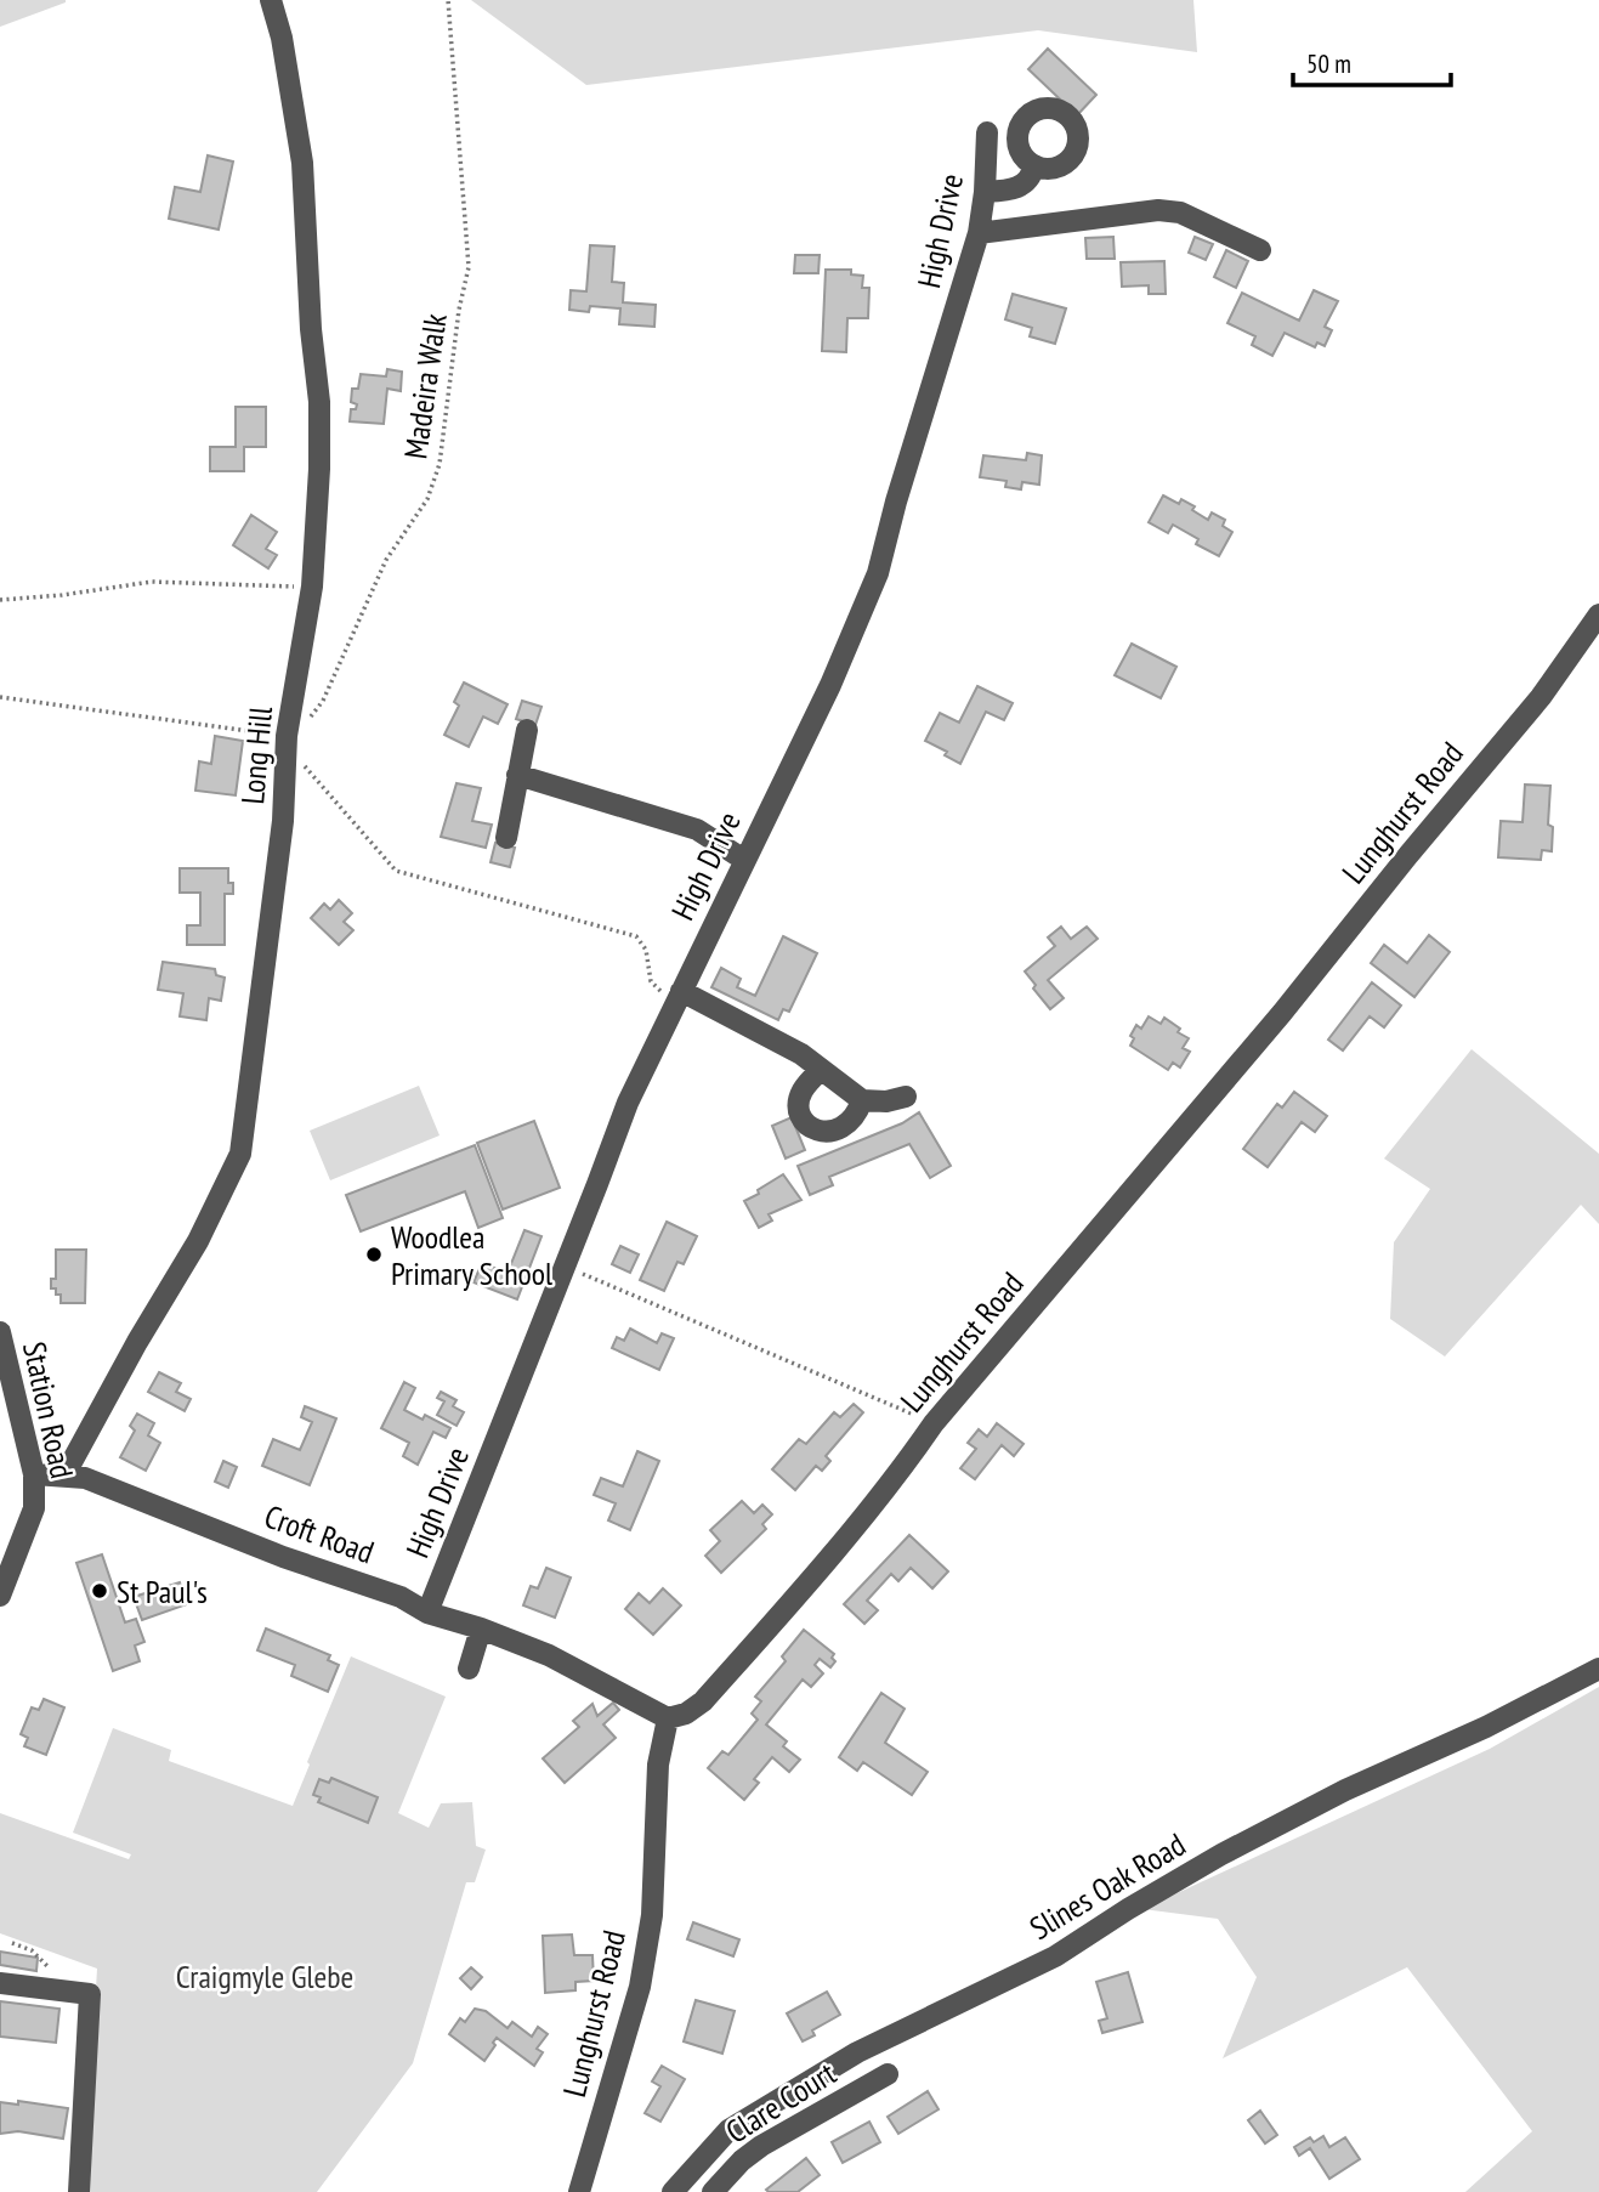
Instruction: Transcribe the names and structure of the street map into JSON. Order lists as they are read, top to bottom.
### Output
{
  "streets": {
    "street": [
      "High Drive",
      "Long Hill",
      "Lunghurst Road",
      "Station Road",
      "Croft Road",
      "Slines Oak Road",
      "Clare Court"
    ],
    "path": ["Madeira Walk"]
  },
  "crossings": [
    ["High Drive", "Croft Road"],
    ["Madeira Walk", "Long Hill"],
    ["Long Hill", "Croft Road"],
    ["Lunghurst Road", "Croft Road"],
    ["Station Road", "Croft Road"]
  ],
  "parks": ["Craigmyle Glebe"],
  "places": ["Woodlea Primary School", "St Paul's"],
  "scale_bar": "50 m"
}
